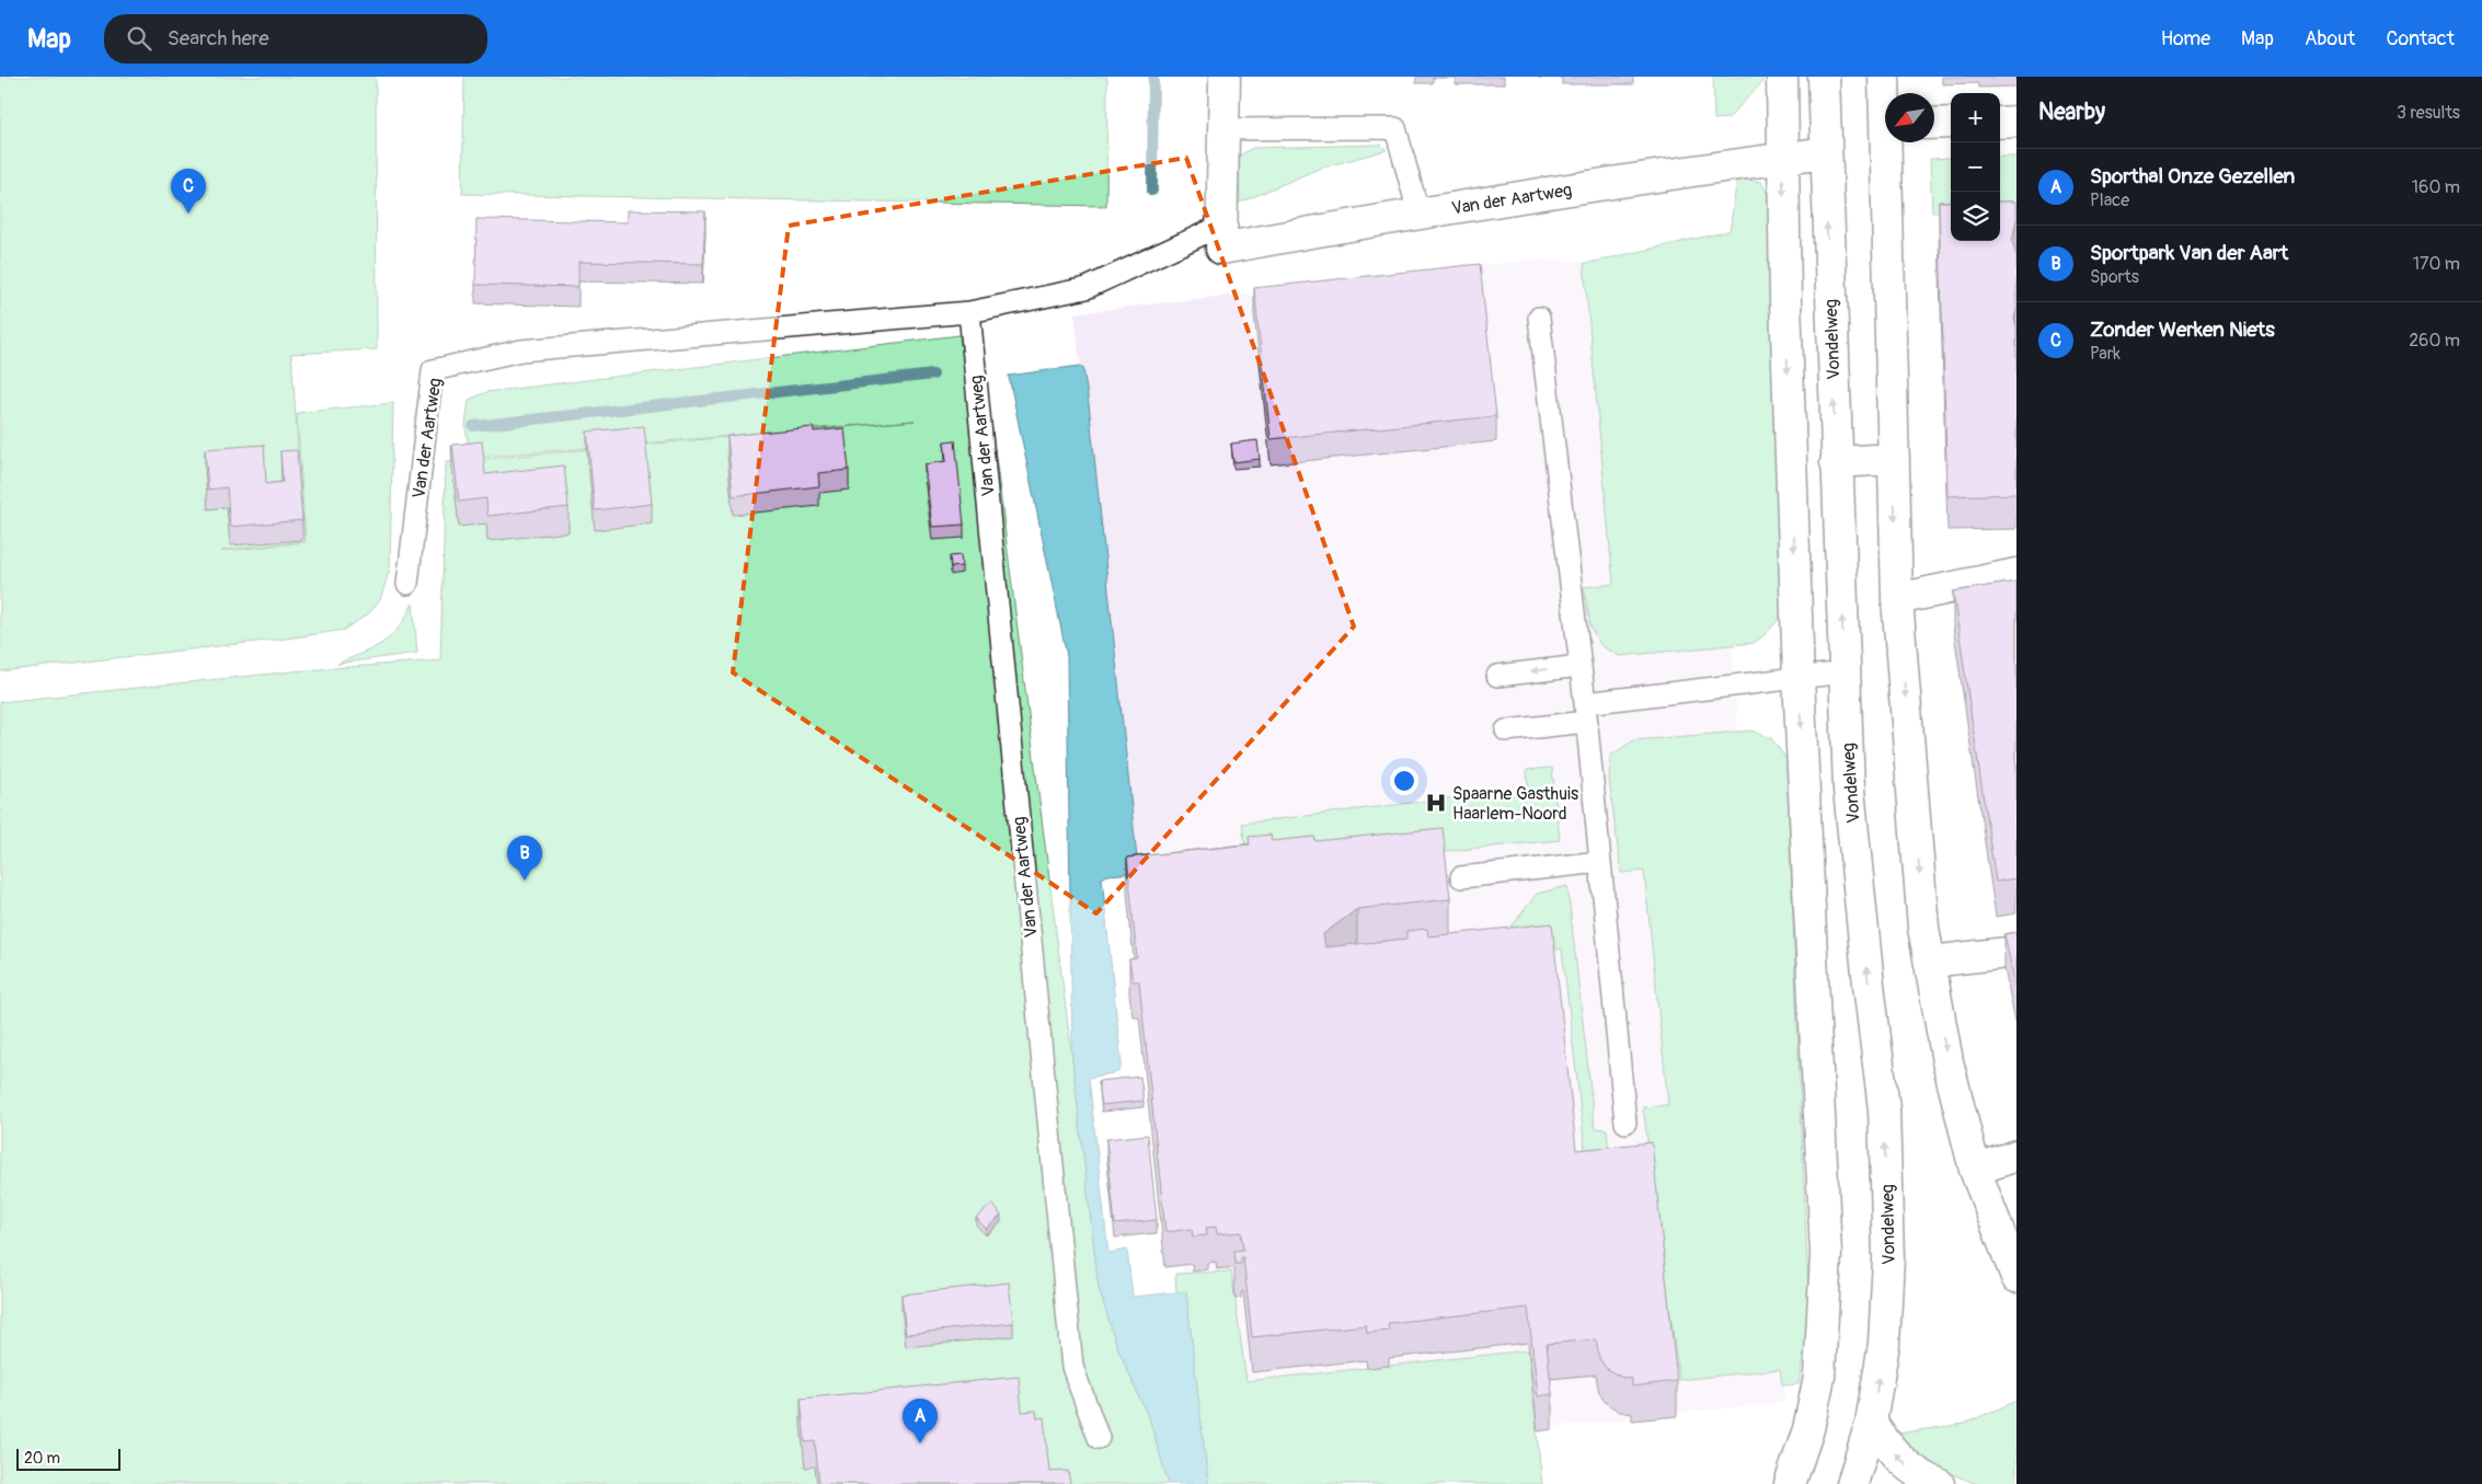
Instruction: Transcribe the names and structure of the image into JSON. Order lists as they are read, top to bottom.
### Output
{
  "streets": {
    "main road": ["Van der Aartweg", "Vondelweg"]
  },
  "crossings": [
    ["Van der Aartweg", "Vondelweg"]
  ],
  "places": {
    "hospital": ["Spaarne Gasthuis Haarlem-Noord"]
  },
  "scale_bar": "20 m",
  "north": "bottom left",
  "page": {
    "header": "Map",
    "search": "Search here",
    "nav": [
      "Home",
      "Map",
      "About",
      "Contact"
    ],
    "heading": ["Nearby", "3 results"],
    "map_buttons": ["+", "−"],
    "list": [
      {
        "mark": "A",
        "name": "Sporthal Onze Gezellen",
        "note": "Place",
        "value": "160 m"
      },
      {
        "mark": "B",
        "name": "Sportpark Van der Aart",
        "note": "Sports",
        "value": "170 m"
      },
      {
        "mark": "C",
        "name": "Zonder Werken Niets",
        "note": "Park",
        "value": "260 m"
      }
    ],
    "pins": ["C", "B", "A"],
    "scale": "20 m"
  }
}
